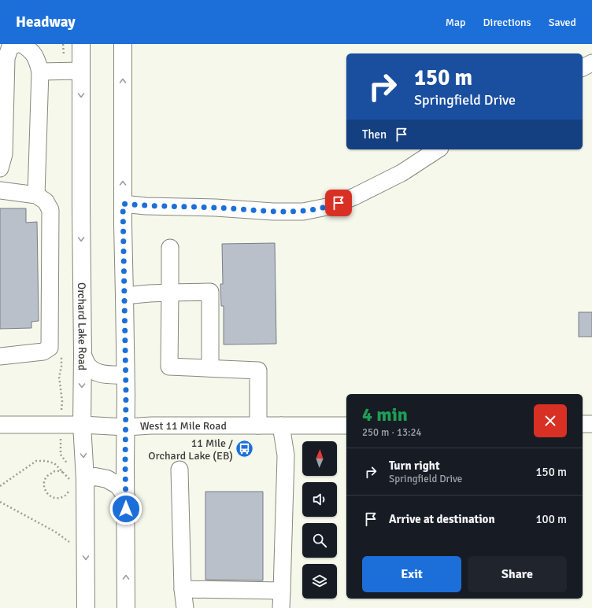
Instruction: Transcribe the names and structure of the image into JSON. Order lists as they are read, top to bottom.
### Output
{
  "streets": {
    "main road": ["Orchard Lake Road"],
    "street": ["West 11 Mile Road"]
  },
  "crossings": [
    ["Orchard Lake Road", "West 11 Mile Road"]
  ],
  "places": {
    "bus stop": ["11 Mile / Orchard Lake (EB)"]
  },
  "north": "top",
  "page": {
    "header": "Headway",
    "nav": ["Map", "Directions", "Saved"],
    "turn": ["150 m", "Springfield Drive"],
    "then": "Then",
    "heading": ["4 min", "250 m · 13:24"],
    "list": [
      {
        "name": "Turn right",
        "note": "Springfield Drive",
        "value": "150 m"
      },
      {
        "name": "Arrive at destination",
        "value": "100 m"
      }
    ],
    "buttons": ["Exit", "Share"]
  }
}
